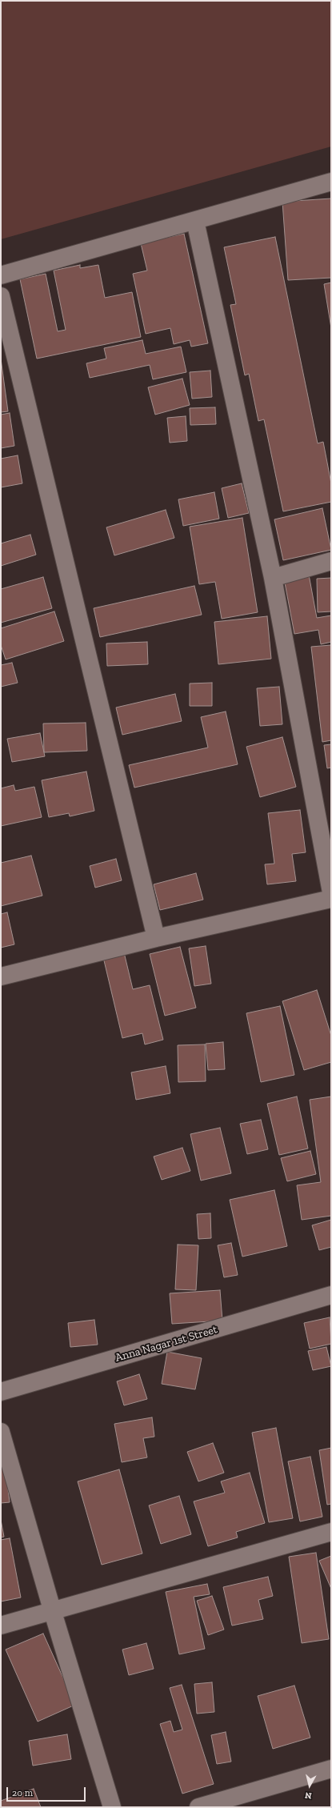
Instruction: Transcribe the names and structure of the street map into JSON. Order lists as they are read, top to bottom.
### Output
{
  "streets": {
    "street": ["Anna Nagar 1st Street"]
  },
  "scale_bar": "20 m",
  "north": "bottom"
}
